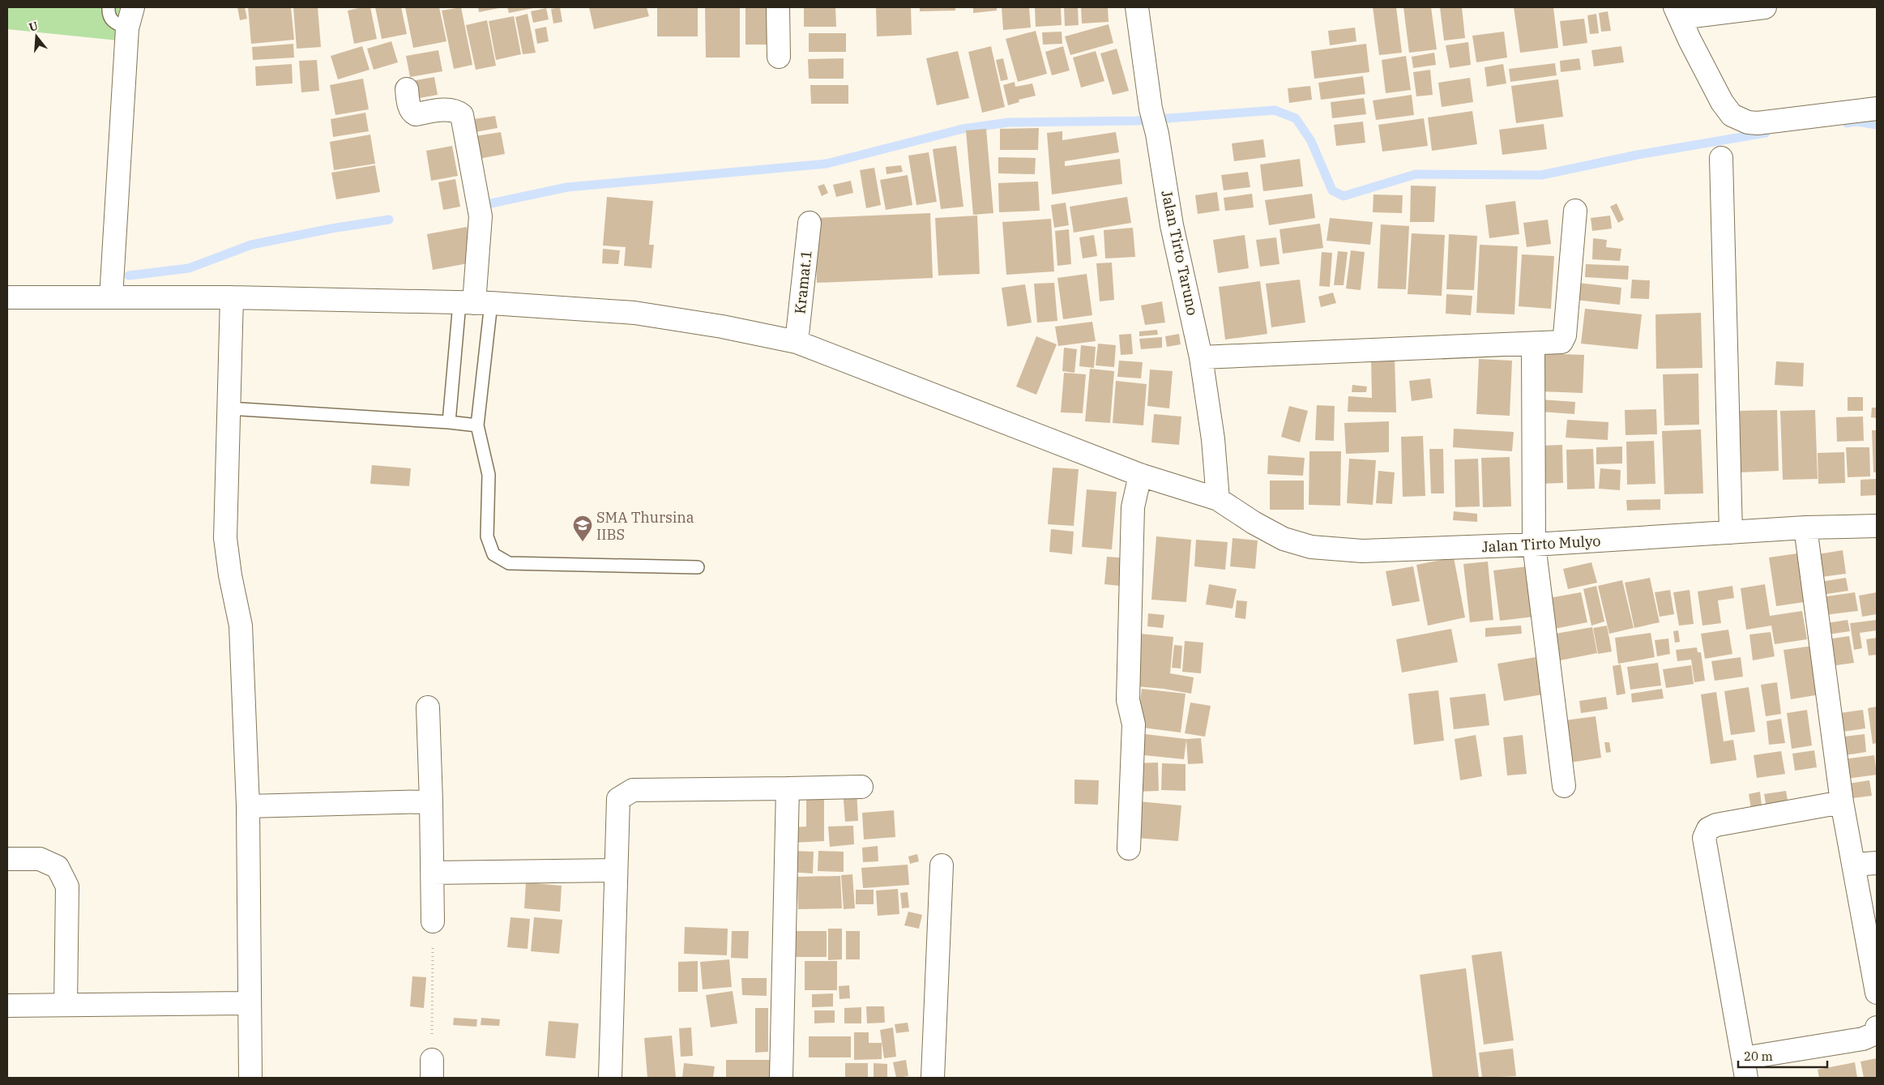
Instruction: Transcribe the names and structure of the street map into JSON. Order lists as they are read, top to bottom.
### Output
{
  "streets": {
    "street": ["Jalan Tirto Taruno", "Kramat.1", "Jalan Tirto Mulyo"]
  },
  "crossings": [
    ["Jalan Tirto Taruno", "Jalan Tirto Mulyo"],
    ["Kramat.1", "Jalan Tirto Mulyo"]
  ],
  "places": {
    "school or university": ["SMA Thursina IIBS"]
  },
  "scale_bar": "20 m",
  "north": "top"
}
